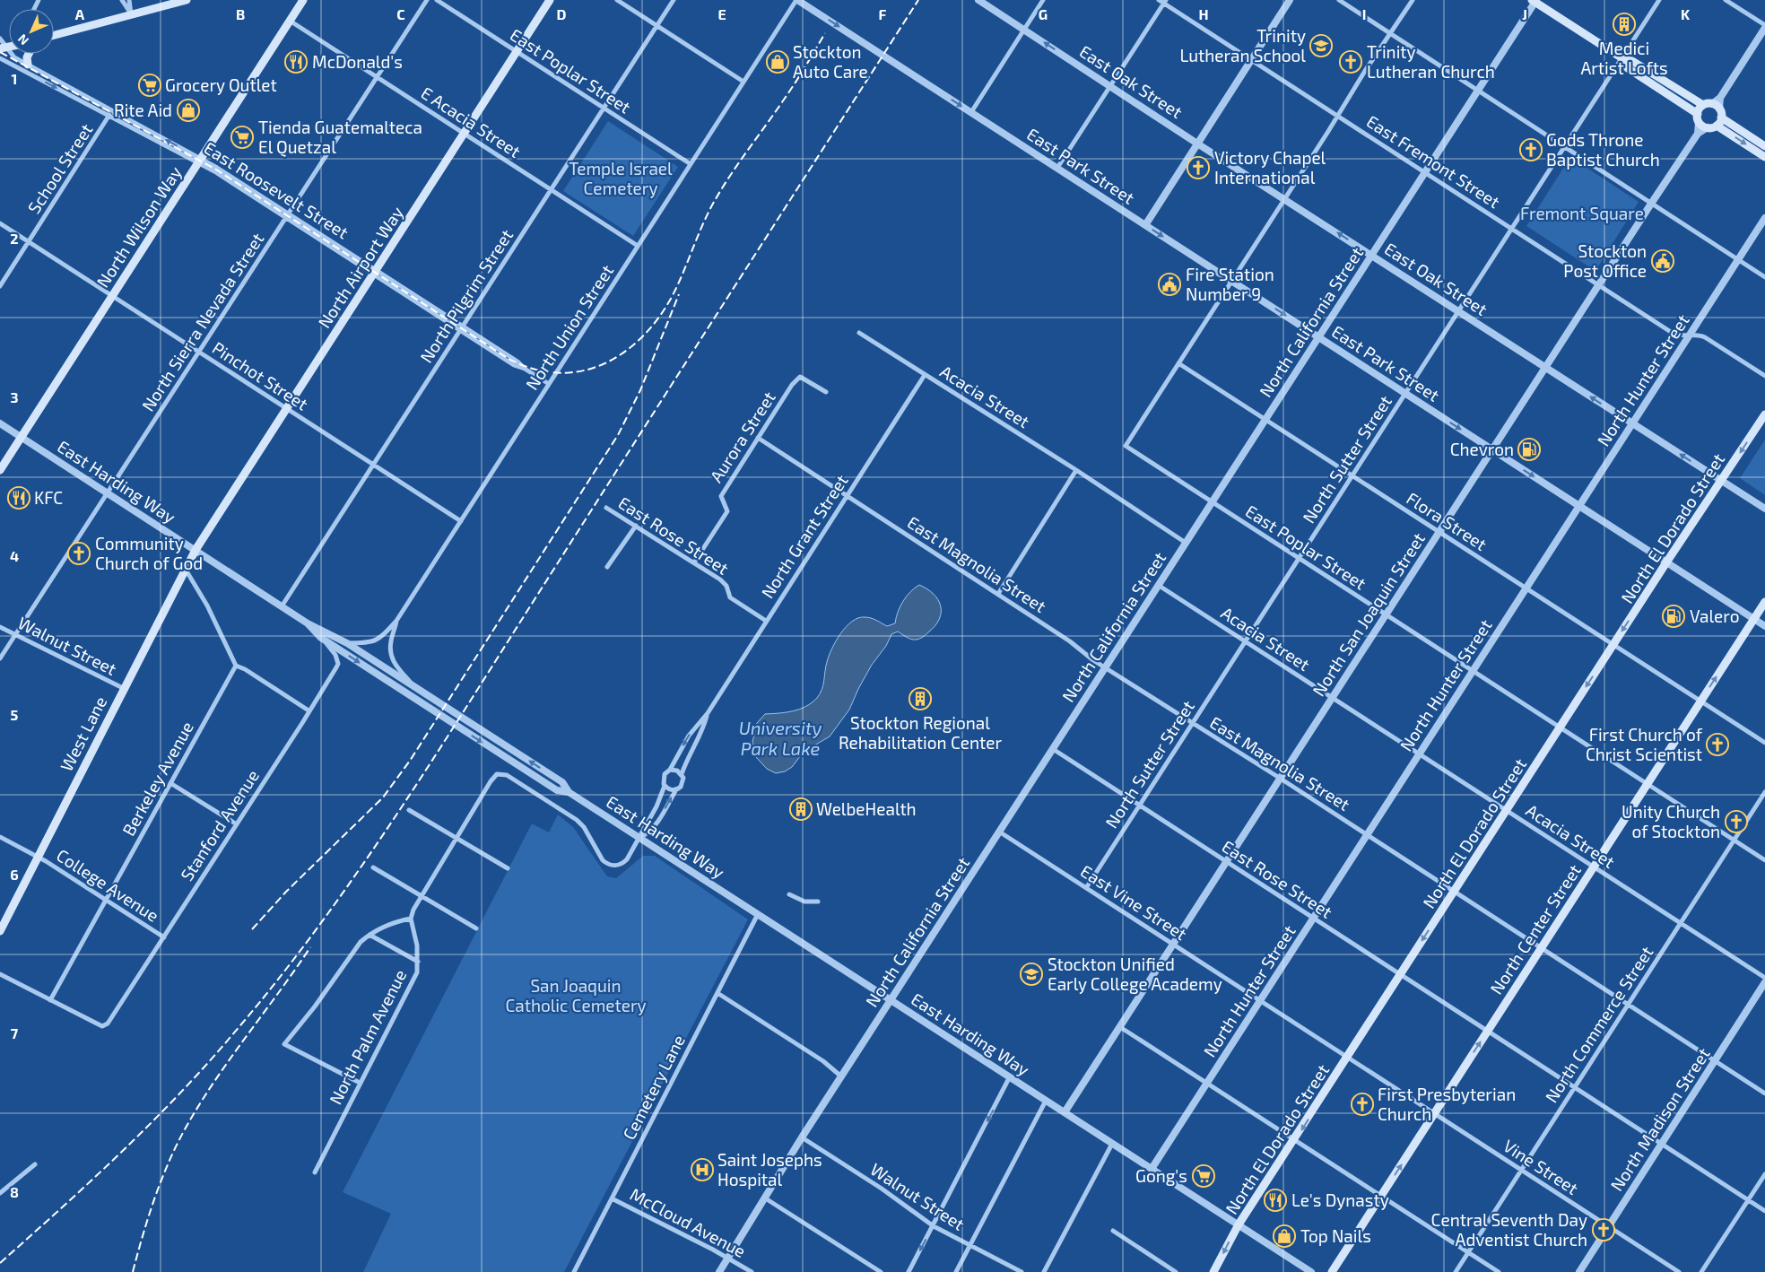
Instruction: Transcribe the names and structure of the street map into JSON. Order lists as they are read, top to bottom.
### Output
{
  "streets": {
    "main road": [
      "North Wilson Way",
      "North Airport Way",
      "North El Dorado Street",
      "West Lane",
      "North Center Street"
    ],
    "street": [
      "East Poplar Street",
      "East Oak Street",
      "E Acacia Street",
      "East Fremont Street",
      "East Park Street",
      "School Street",
      "East Roosevelt Street",
      "North Pilgrim Street",
      "North Sierra Nevada Street",
      "North California Street",
      "North Union Street",
      "Pinchot Street",
      "North Hunter Street",
      "Acacia Street",
      "Aurora Street",
      "North Sutter Street",
      "East Harding Way",
      "Flora Street",
      "East Rose Street",
      "North Grant Street",
      "East Magnolia Street",
      "North San Joaquin Street",
      "Walnut Street",
      "Berkeley Avenue",
      "Stanford Avenue",
      "College Avenue",
      "East Vine Street",
      "North Commerce Street",
      "North Palm Avenue",
      "Cemetery Lane",
      "North Madison Street",
      "Vine Street",
      "McCloud Avenue"
    ]
  },
  "crossings": [
    ["East Poplar Street", "North Airport Way"],
    ["East Poplar Street", "North Pilgrim Street"],
    ["East Poplar Street", "North California Street"],
    ["East Poplar Street", "North Union Street"],
    ["East Poplar Street", "North Hunter Street"],
    ["East Poplar Street", "North Sutter Street"],
    ["East Poplar Street", "Flora Street"],
    ["East Poplar Street", "North El Dorado Street"],
    ["East Poplar Street", "North San Joaquin Street"],
    ["East Poplar Street", "North Center Street"],
    ["East Poplar Street", "North Commerce Street"],
    ["East Oak Street", "North California Street"],
    ["East Oak Street", "North Hunter Street"],
    ["East Oak Street", "North Sutter Street"],
    ["East Oak Street", "North El Dorado Street"],
    ["East Oak Street", "North San Joaquin Street"],
    ["E Acacia Street", "North Wilson Way"],
    ["E Acacia Street", "North Airport Way"],
    ["E Acacia Street", "North Pilgrim Street"],
    ["E Acacia Street", "North Sierra Nevada Street"],
    ["E Acacia Street", "North Union Street"],
    ["East Fremont Street", "North California Street"],
    ["East Fremont Street", "North Hunter Street"],
    ["East Fremont Street", "North Sutter Street"],
    ["East Fremont Street", "North San Joaquin Street"],
    ["East Park Street", "North California Street"],
    ["East Park Street", "North Union Street"],
    ["East Park Street", "North Hunter Street"],
    ["East Park Street", "North Sutter Street"],
    ["East Park Street", "North El Dorado Street"],
    ["East Park Street", "North San Joaquin Street"],
    ["East Park Street", "North Center Street"],
    ["School Street", "East Roosevelt Street"],
    ["School Street", "Pinchot Street"],
    ["East Roosevelt Street", "North Wilson Way"],
    ["East Roosevelt Street", "North Airport Way"],
    ["East Roosevelt Street", "North Pilgrim Street"],
    ["East Roosevelt Street", "North Sierra Nevada Street"],
    ["East Roosevelt Street", "North Union Street"],
    ["North Wilson Way", "Pinchot Street"],
    ["North Wilson Way", "East Harding Way"],
    ["North Airport Way", "Pinchot Street"],
    ["North Airport Way", "East Harding Way"],
    ["North Airport Way", "West Lane"],
    ["North Pilgrim Street", "Pinchot Street"],
    ["North Pilgrim Street", "East Harding Way"],
    ["North Sierra Nevada Street", "Pinchot Street"],
    ["North Sierra Nevada Street", "East Harding Way"],
    ["North Sierra Nevada Street", "Walnut Street"],
    ["North California Street", "Acacia Street"],
    ["North California Street", "East Harding Way"],
    ["North California Street", "Flora Street"],
    ["North California Street", "East Rose Street"],
    ["North California Street", "East Magnolia Street"],
    ["North California Street", "Walnut Street"],
    ["North California Street", "East Vine Street"],
    ["North California Street", "McCloud Avenue"],
    ["North Union Street", "Pinchot Street"],
    ["North Union Street", "East Harding Way"],
    ["North Hunter Street", "Acacia Street"],
    ["North Hunter Street", "East Harding Way"],
    ["North Hunter Street", "Flora Street"],
    ["North Hunter Street", "East Rose Street"],
    ["North Hunter Street", "East Magnolia Street"],
    ["North Hunter Street", "East Vine Street"],
    ["Acacia Street", "North Sutter Street"],
    ["Acacia Street", "North El Dorado Street"],
    ["Acacia Street", "North Grant Street"],
    ["Acacia Street", "North San Joaquin Street"],
    ["Acacia Street", "North Center Street"],
    ["Acacia Street", "North Commerce Street"],
    ["Aurora Street", "East Rose Street"],
    ["Aurora Street", "East Magnolia Street"],
    ["North Sutter Street", "Flora Street"],
    ["North Sutter Street", "East Rose Street"],
    ["North Sutter Street", "East Magnolia Street"],
    ["North Sutter Street", "East Vine Street"],
    ["East Harding Way", "North El Dorado Street"],
    ["East Harding Way", "North Grant Street"],
    ["East Harding Way", "North San Joaquin Street"],
    ["East Harding Way", "West Lane"],
    ["East Harding Way", "Stanford Avenue"],
    ["East Harding Way", "Cemetery Lane"],
    ["Flora Street", "North El Dorado Street"],
    ["Flora Street", "North San Joaquin Street"],
    ["Flora Street", "North Center Street"],
    ["North El Dorado Street", "East Rose Street"],
    ["North El Dorado Street", "East Magnolia Street"],
    ["North El Dorado Street", "East Vine Street"],
    ["East Rose Street", "North Grant Street"],
    ["East Rose Street", "North San Joaquin Street"],
    ["East Rose Street", "North Center Street"],
    ["East Rose Street", "North Commerce Street"],
    ["East Rose Street", "North Madison Street"],
    ["North Grant Street", "East Magnolia Street"],
    ["East Magnolia Street", "North San Joaquin Street"],
    ["East Magnolia Street", "North Center Street"],
    ["East Magnolia Street", "North Commerce Street"],
    ["East Magnolia Street", "North Madison Street"],
    ["North San Joaquin Street", "East Vine Street"],
    ["Walnut Street", "West Lane"],
    ["West Lane", "College Avenue"],
    ["Berkeley Avenue", "Stanford Avenue"],
    ["Berkeley Avenue", "College Avenue"],
    ["Stanford Avenue", "College Avenue"],
    ["East Vine Street", "North Center Street"],
    ["East Vine Street", "Vine Street"],
    ["North Center Street", "Vine Street"],
    ["North Commerce Street", "Vine Street"],
    ["Cemetery Lane", "McCloud Avenue"],
    ["North Madison Street", "Vine Street"]
  ],
  "one_way": [
    "East Oak Street",
    "East Park Street",
    "North El Dorado Street",
    "North Center Street"
  ],
  "water": ["University Park Lake"],
  "parks": ["Temple Israel Cemetery", "Fremont Square", "San Joaquin Catholic Cemetery"],
  "places": {
    "building": ["Medici Artist Lofts", "Stockton Regional Rehabilitation Center", "WelbeHealth"],
    "school or university": ["Trinity Lutheran School", "Stockton Unified Early College Academy"],
    "restaurant": ["McDonald's", "KFC", "Le's Dynasty"],
    "shop": ["Stockton Auto Care", "Rite Aid", "Top Nails"],
    "church": [
      "Trinity Lutheran Church",
      "Gods Throne Baptist Church",
      "Victory Chapel International",
      "Community Church of God",
      "First Church of Christ Scientist",
      "Unity Church of Stockton",
      "First Presbyterian Church",
      "Central Seventh Day Adventist Church"
    ],
    "supermarket": ["Grocery Outlet", "Tienda Guatemalteca El Quetzal", "Gong's"],
    "public building": ["Stockton Post Office", "Fire Station Number 9"],
    "fuel station": ["Chevron", "Valero"],
    "hospital": ["Saint Josephs Hospital"]
  },
  "north": "bottom left",
  "grid": {
    "columns": [
      "A",
      "B",
      "C",
      "D",
      "E",
      "F",
      "G",
      "H",
      "I",
      "J",
      "K"
    ],
    "rows": [
      "1",
      "2",
      "3",
      "4",
      "5",
      "6",
      "7",
      "8"
    ]
  }
}
